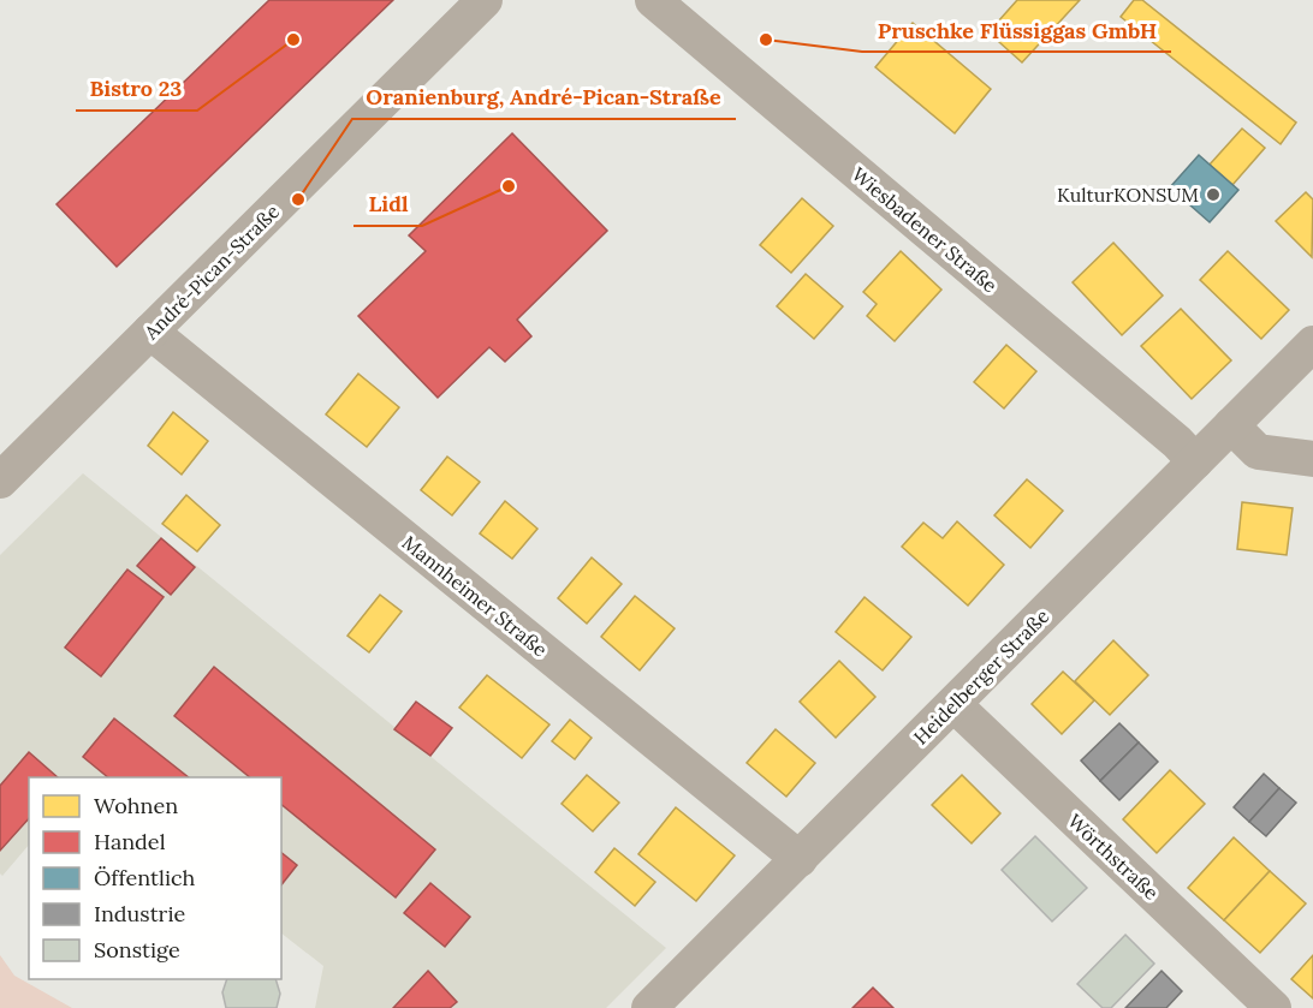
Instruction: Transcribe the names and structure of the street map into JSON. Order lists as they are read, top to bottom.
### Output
{
  "streets": {
    "street": [
      "Wiesbadener Straße",
      "André-Pican-Straße",
      "Mannheimer Straße",
      "Heidelberger Straße",
      "Wörthstraße"
    ]
  },
  "crossings": [
    ["Wiesbadener Straße", "Heidelberger Straße"],
    ["André-Pican-Straße", "Mannheimer Straße"],
    ["Mannheimer Straße", "Heidelberger Straße"],
    ["Heidelberger Straße", "Wörthstraße"]
  ],
  "places": [
    "Bistro 23",
    "Pruschke Flüssiggas GmbH",
    "Lidl",
    "KulturKONSUM",
    "Oranienburg, André-Pican-Straße"
  ],
  "legend": [
    "Wohnen",
    "Handel",
    "Öffentlich",
    "Industrie",
    "Sonstige"
  ]
}
